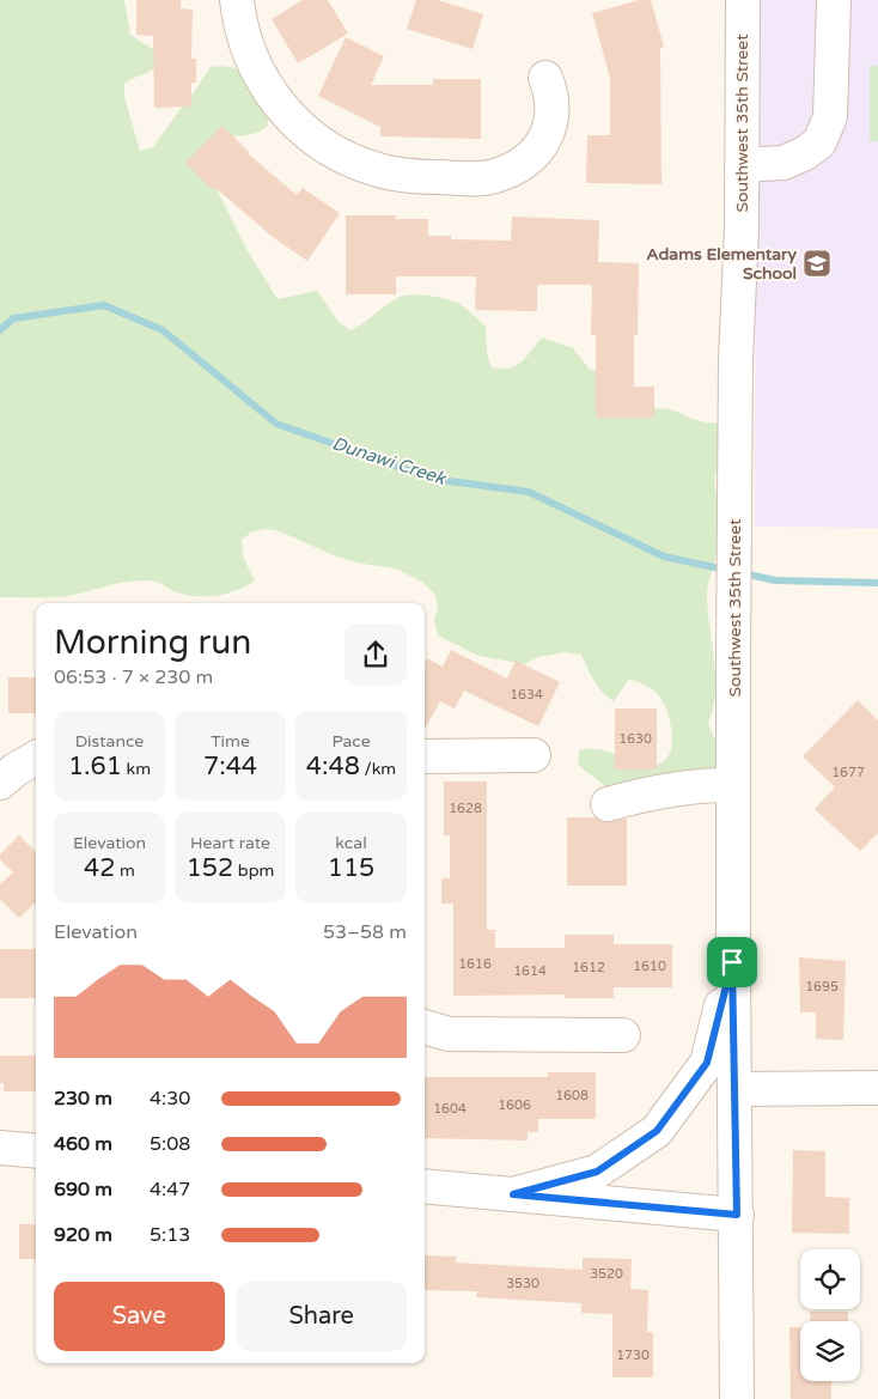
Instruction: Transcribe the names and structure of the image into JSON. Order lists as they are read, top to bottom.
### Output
{
  "streets": {
    "street": ["Southwest 35th Street"]
  },
  "water": ["Dunawi Creek"],
  "places": {
    "school or university": ["Adams Elementary School"]
  },
  "house_numbers": [
    "1634",
    "1630",
    "1677",
    "1628",
    "1616",
    "1610",
    "1612",
    "1614",
    "1695",
    "1608",
    "1606",
    "1604",
    "3520",
    "3530",
    "1730"
  ],
  "page": {
    "heading": ["Morning run", "06:53 · 7 × 230 m"],
    "stats": [
      ["Distance", "1.61 km"],
      ["Time", "7:44"],
      ["Pace", "4:48 /km"],
      ["Elevation", "42 m"],
      ["Heart rate", "152 bpm"],
      ["kcal", "115"]
    ],
    "chart": ["Elevation", "53–58 m"],
    "list": [
      {
        "name": "230 m",
        "note": "4:30"
      },
      {
        "name": "460 m",
        "note": "5:08"
      },
      {
        "name": "690 m",
        "note": "4:47"
      },
      {
        "name": "920 m",
        "note": "5:13"
      }
    ],
    "buttons": ["Save", "Share"]
  }
}
